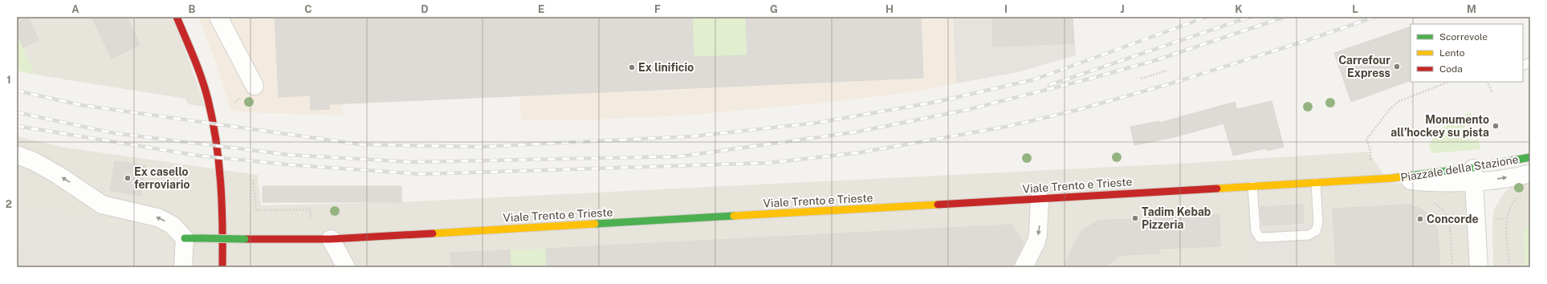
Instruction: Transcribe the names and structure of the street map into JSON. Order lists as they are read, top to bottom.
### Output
{
  "streets": {
    "street": ["Piazzale della Stazione", "Viale Trento e Trieste"]
  },
  "crossings": [
    ["Piazzale della Stazione", "Viale Trento e Trieste"]
  ],
  "places": [
    "Carrefour Express",
    "Ex linificio",
    "Monumento all’hockey su pista",
    "Ex casello ferroviario",
    "Tadim Kebab Pizzeria",
    "Concorde"
  ],
  "legend": ["Scorrevole", "Lento", "Coda"],
  "grid": {
    "columns": [
      "A",
      "B",
      "C",
      "D",
      "E",
      "F",
      "G",
      "H",
      "I",
      "J",
      "K",
      "L",
      "M"
    ],
    "rows": ["1", "2"]
  }
}
